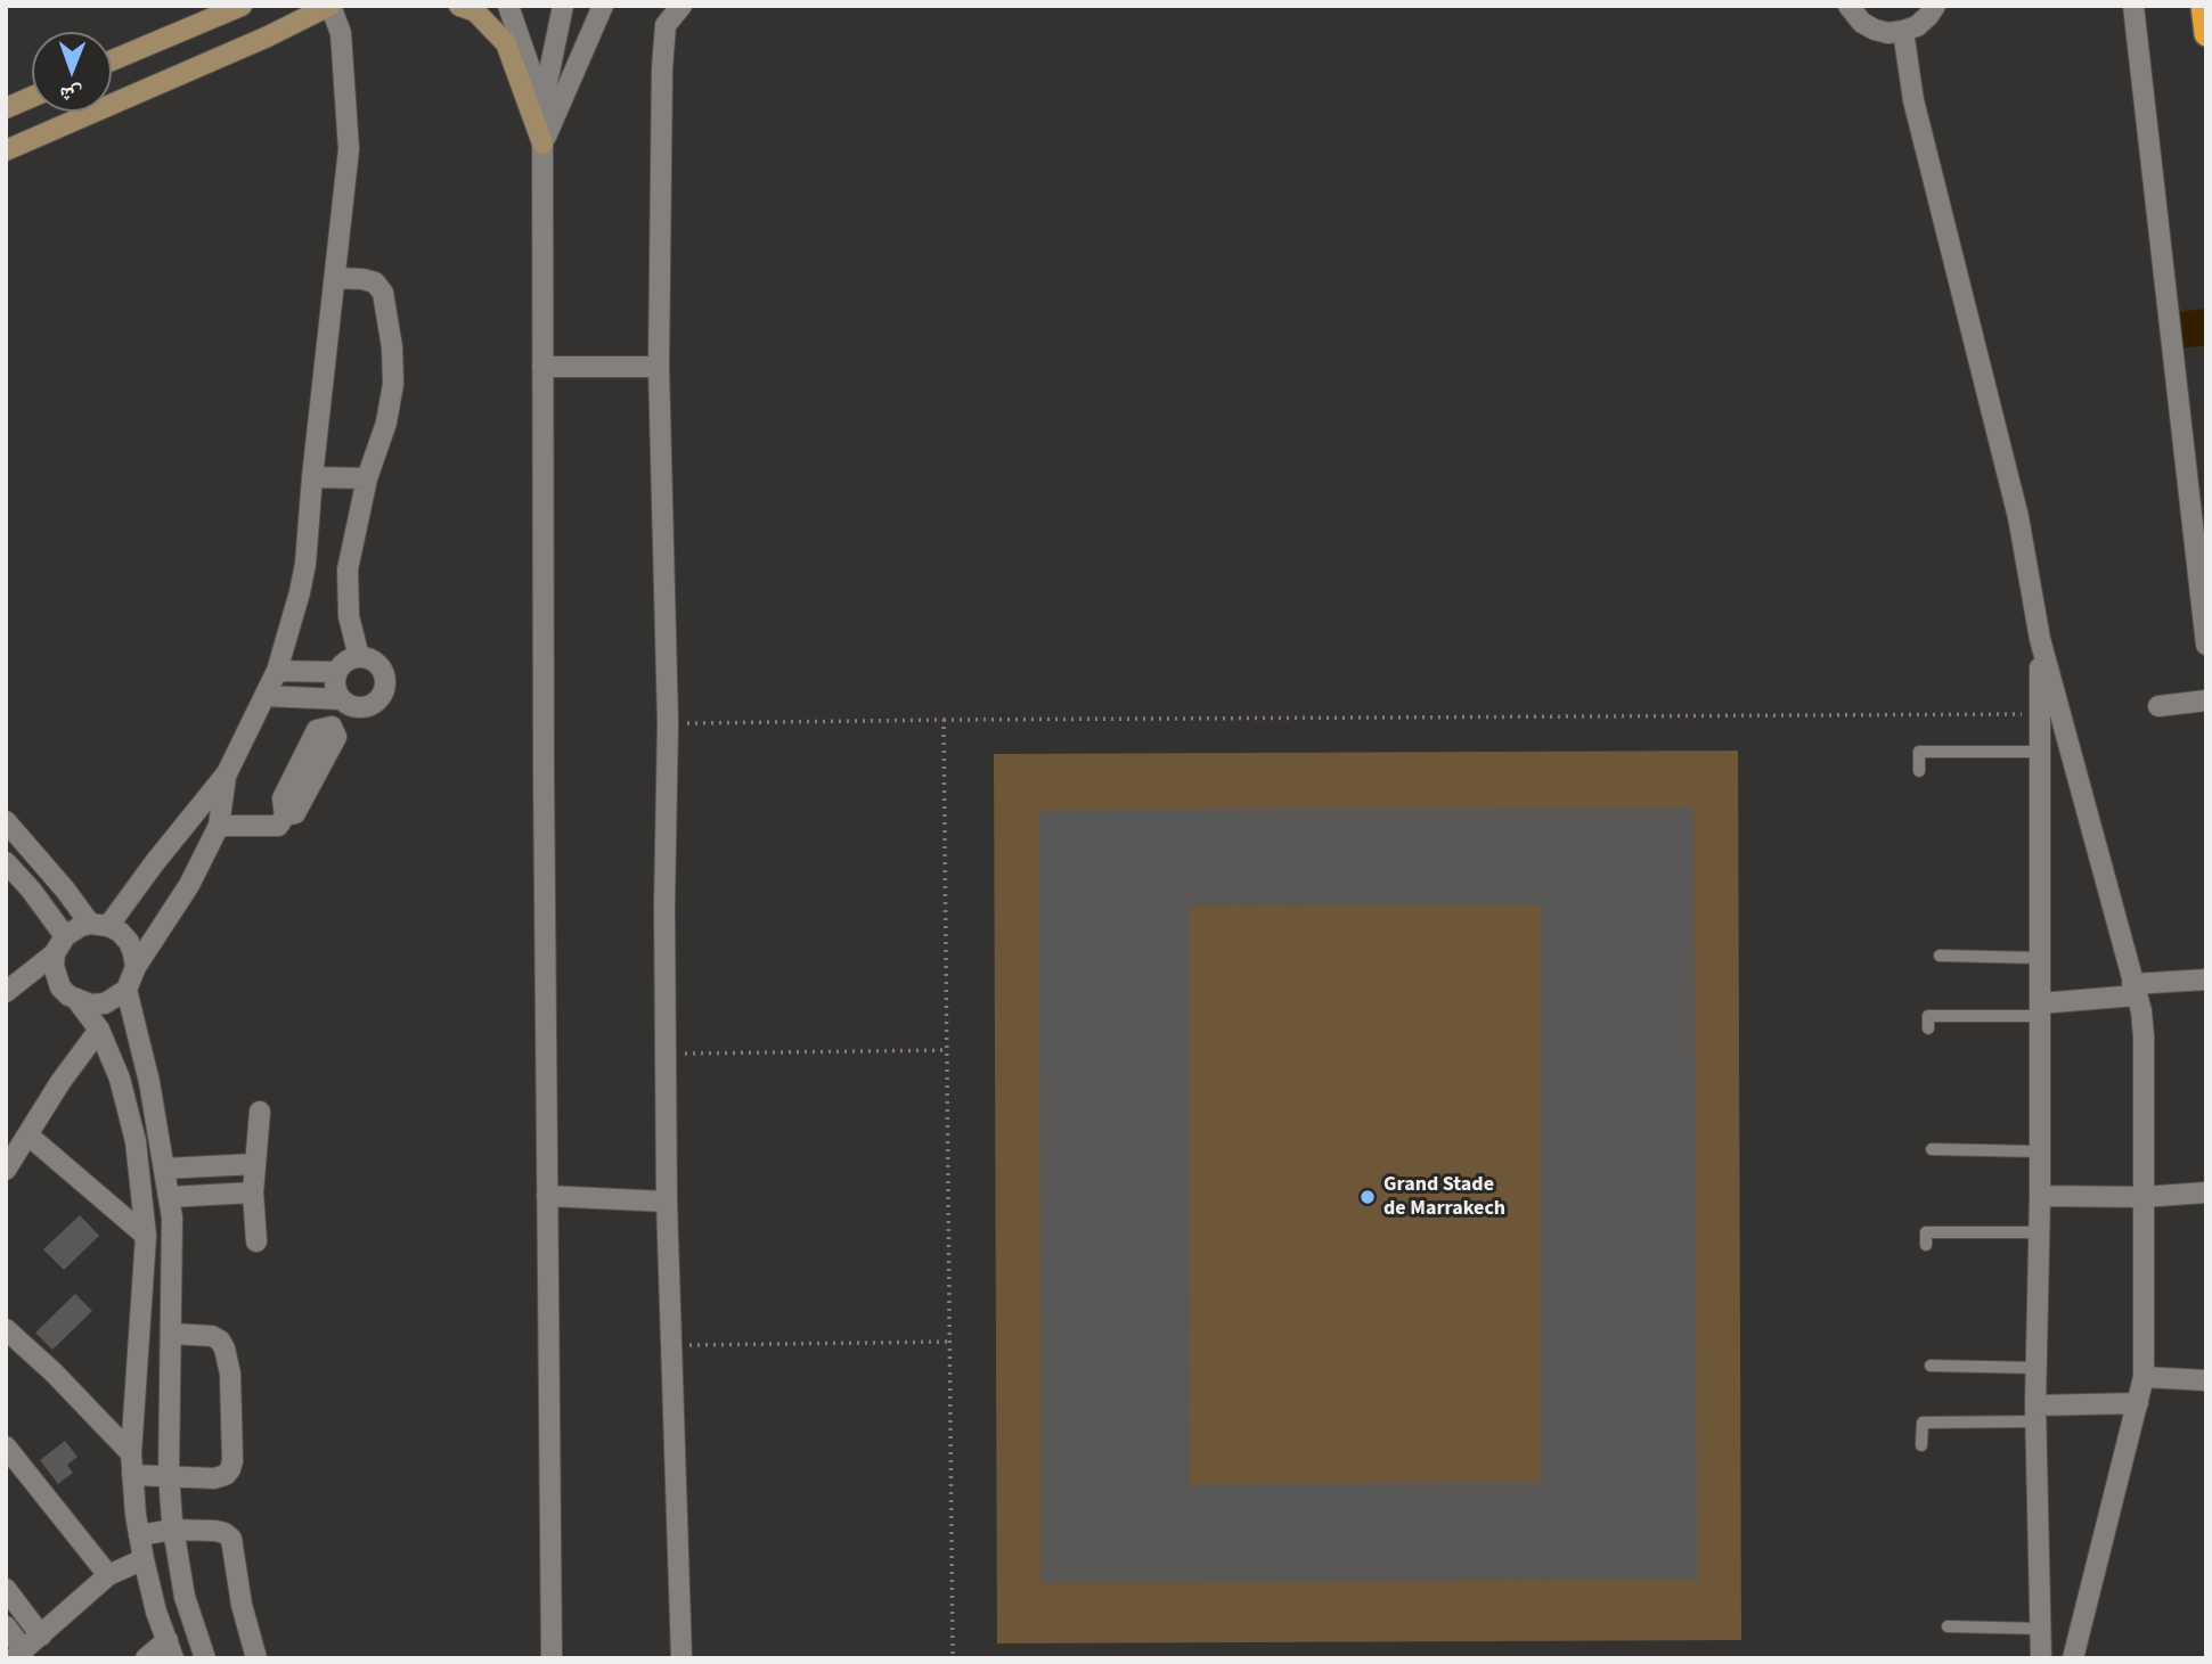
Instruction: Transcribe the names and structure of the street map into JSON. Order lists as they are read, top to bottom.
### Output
{
  "places": ["Grand Stade de Marrakech"],
  "north": "bottom"
}
